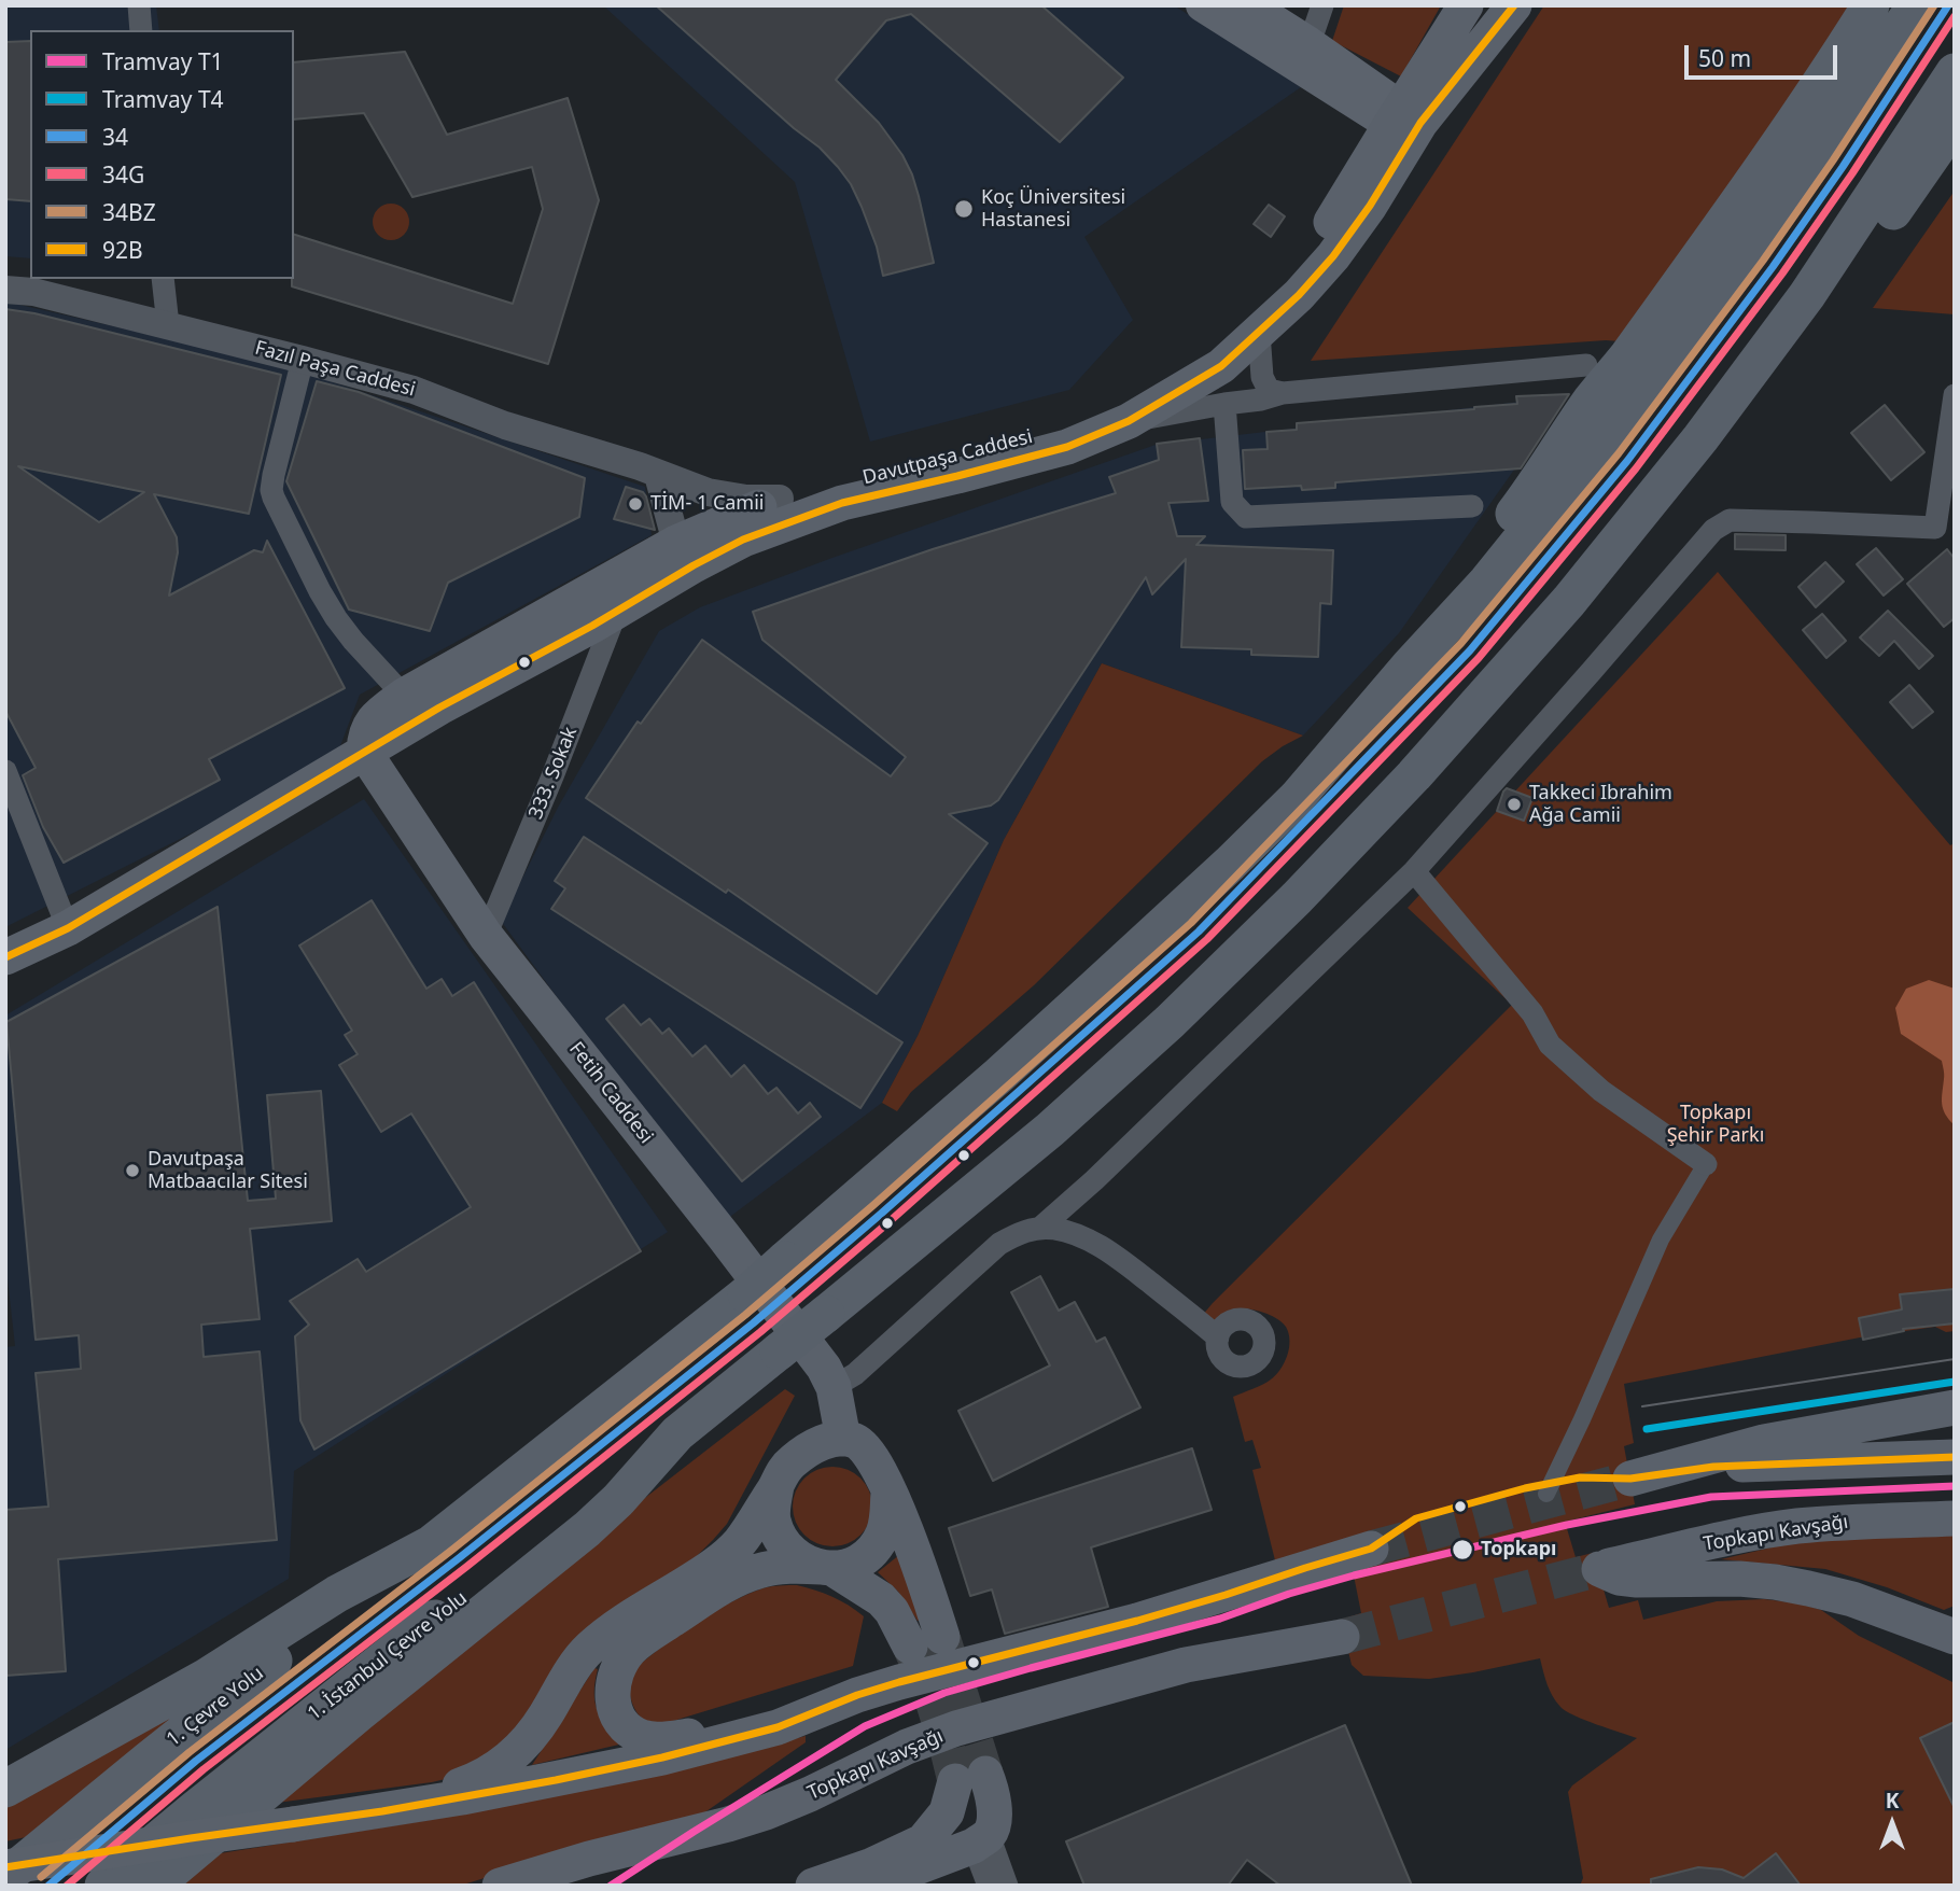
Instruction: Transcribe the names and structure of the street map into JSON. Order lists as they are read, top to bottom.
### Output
{
  "streets": {
    "highway": ["1. İstanbul Çevre Yolu", "1. Çevre Yolu"],
    "main road": ["Davutpaşa Caddesi", "Fetih Caddesi", "Topkapı Kavşağı"],
    "street": ["Fazıl Paşa Caddesi", "333. Sokak"]
  },
  "crossings": [
    ["Fazıl Paşa Caddesi", "Davutpaşa Caddesi"],
    ["Davutpaşa Caddesi", "333. Sokak"],
    ["Davutpaşa Caddesi", "Fetih Caddesi"],
    ["333. Sokak", "Fetih Caddesi"]
  ],
  "parks": ["Topkapı Şehir Parkı"],
  "places": [
    "Koç Üniversitesi Hastanesi",
    "TİM- 1 Camii",
    "Takkeci Ibrahim Ağa Camii",
    "Davutpaşa Matbaacılar Sitesi",
    "Topkapı"
  ],
  "lines": [
    "transit line 34",
    "transit line 34BZ",
    "transit line 92B",
    "transit line 34G",
    "tram line T4",
    "tram line T1"
  ],
  "legend": [
    "Tramvay T1",
    "Tramvay T4",
    "34",
    "34G",
    "34BZ",
    "92B"
  ],
  "scale_bar": "50 m",
  "north": "top"
}
